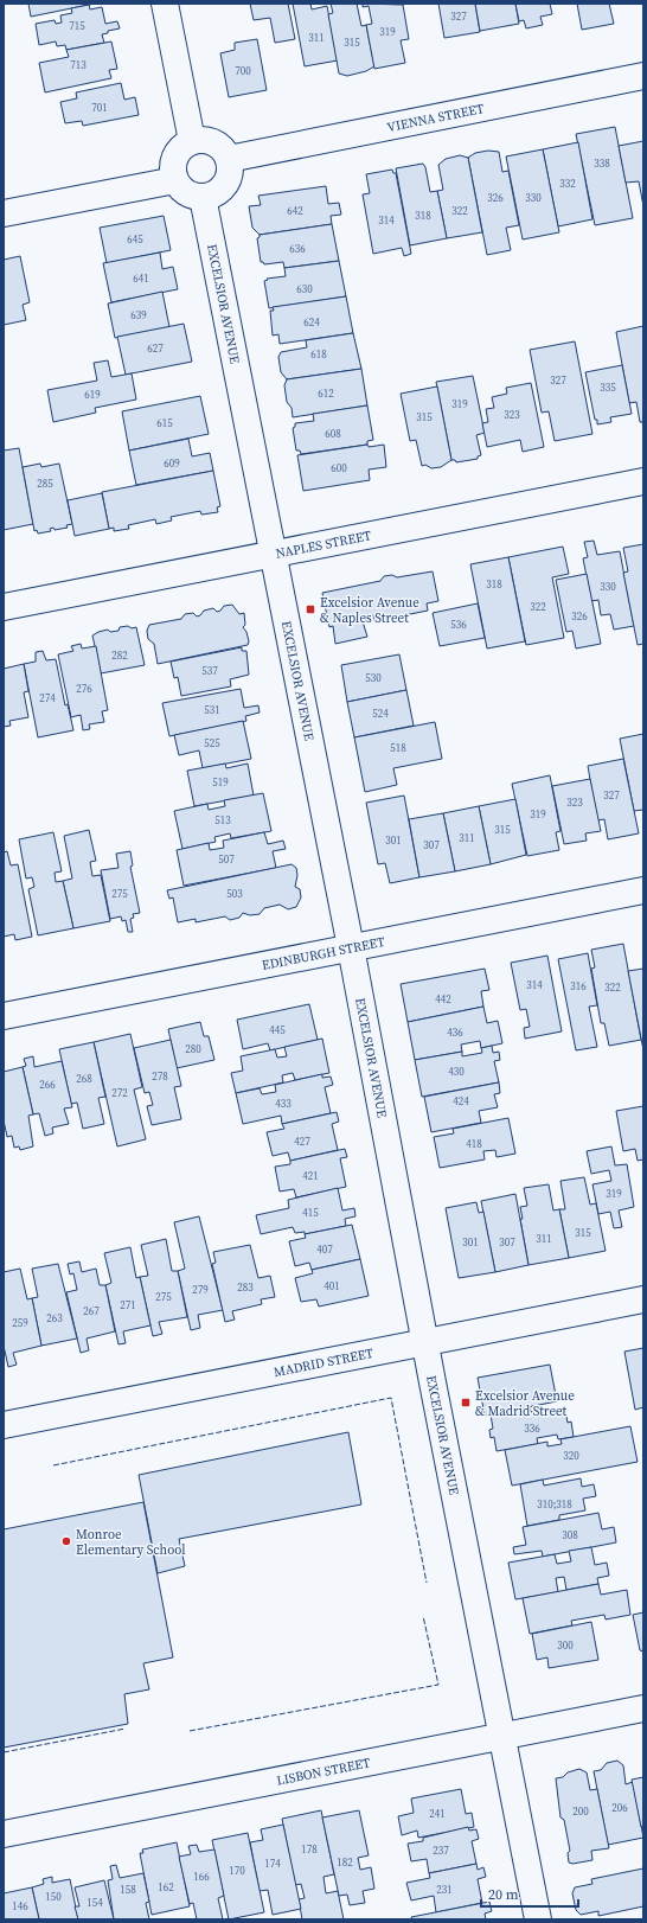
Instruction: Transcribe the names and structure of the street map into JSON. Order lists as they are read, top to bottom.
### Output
{
  "streets": {
    "street": [
      "VIENNA STREET",
      "EXCELSIOR AVENUE",
      "NAPLES STREET",
      "EDINBURGH STREET",
      "MADRID STREET",
      "LISBON STREET"
    ]
  },
  "crossings": [
    ["VIENNA STREET", "EXCELSIOR AVENUE"],
    ["EXCELSIOR AVENUE", "NAPLES STREET"],
    ["EXCELSIOR AVENUE", "EDINBURGH STREET"],
    ["EXCELSIOR AVENUE", "MADRID STREET"],
    ["EXCELSIOR AVENUE", "LISBON STREET"]
  ],
  "places": {
    "transit": ["Excelsior Avenue & Naples Street", "Excelsior Avenue & Madrid Street"],
    "other": ["Monroe Elementary School"]
  },
  "house_numbers": [
    "327",
    "715",
    "319",
    "311",
    "315",
    "713",
    "700",
    "701",
    "338",
    "332",
    "326",
    "330",
    "642",
    "322",
    "318",
    "314",
    "645",
    "636",
    "641",
    "630",
    "639",
    "624",
    "627",
    "618",
    "327",
    "335",
    "612",
    "619",
    "319",
    "323",
    "315",
    "615",
    "608",
    "609",
    "600",
    "285",
    "318",
    "330",
    "322",
    "326",
    "536",
    "282",
    "537",
    "530",
    "276",
    "274",
    "531",
    "524",
    "525",
    "518",
    "519",
    "327",
    "323",
    "319",
    "513",
    "315",
    "311",
    "301",
    "307",
    "507",
    "275",
    "503",
    "314",
    "316",
    "322",
    "442",
    "445",
    "436",
    "280",
    "430",
    "278",
    "268",
    "266",
    "272",
    "424",
    "433",
    "427",
    "418",
    "421",
    "319",
    "415",
    "315",
    "311",
    "301",
    "307",
    "407",
    "401",
    "283",
    "279",
    "275",
    "271",
    "267",
    "263",
    "259",
    "336",
    "320",
    "310;318",
    "308",
    "300",
    "206",
    "200",
    "241",
    "178",
    "237",
    "182",
    "174",
    "170",
    "166",
    "162",
    "158",
    "231",
    "150",
    "154",
    "146"
  ],
  "scale_bar": "20 m"
}
